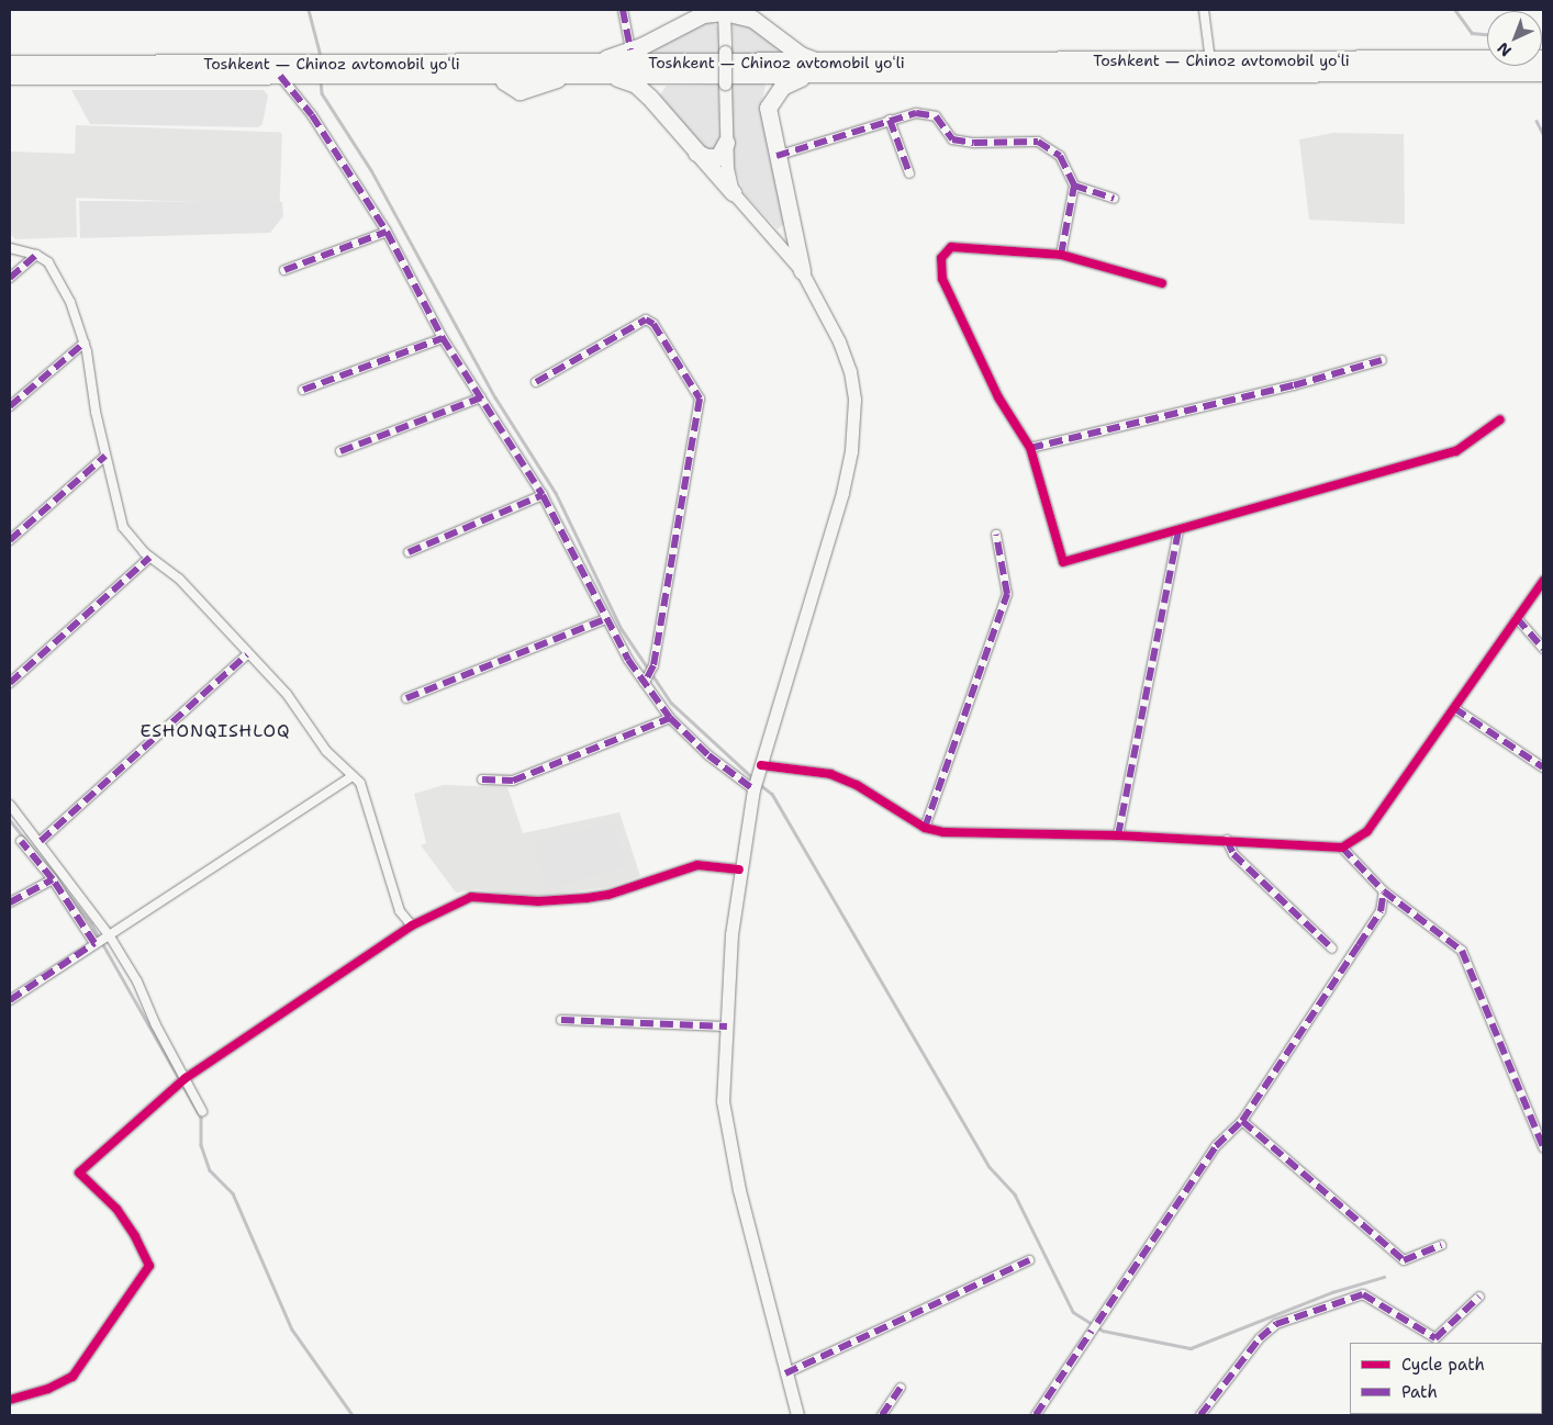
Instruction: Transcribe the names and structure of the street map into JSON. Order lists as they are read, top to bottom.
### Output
{
  "streets": {
    "highway": ["Toshkent — Chinoz avtomobil yoʻli"]
  },
  "districts": ["ESHONQISHLOQ"],
  "legend": ["Cycle path", "Path"],
  "north": "bottom left"
}
